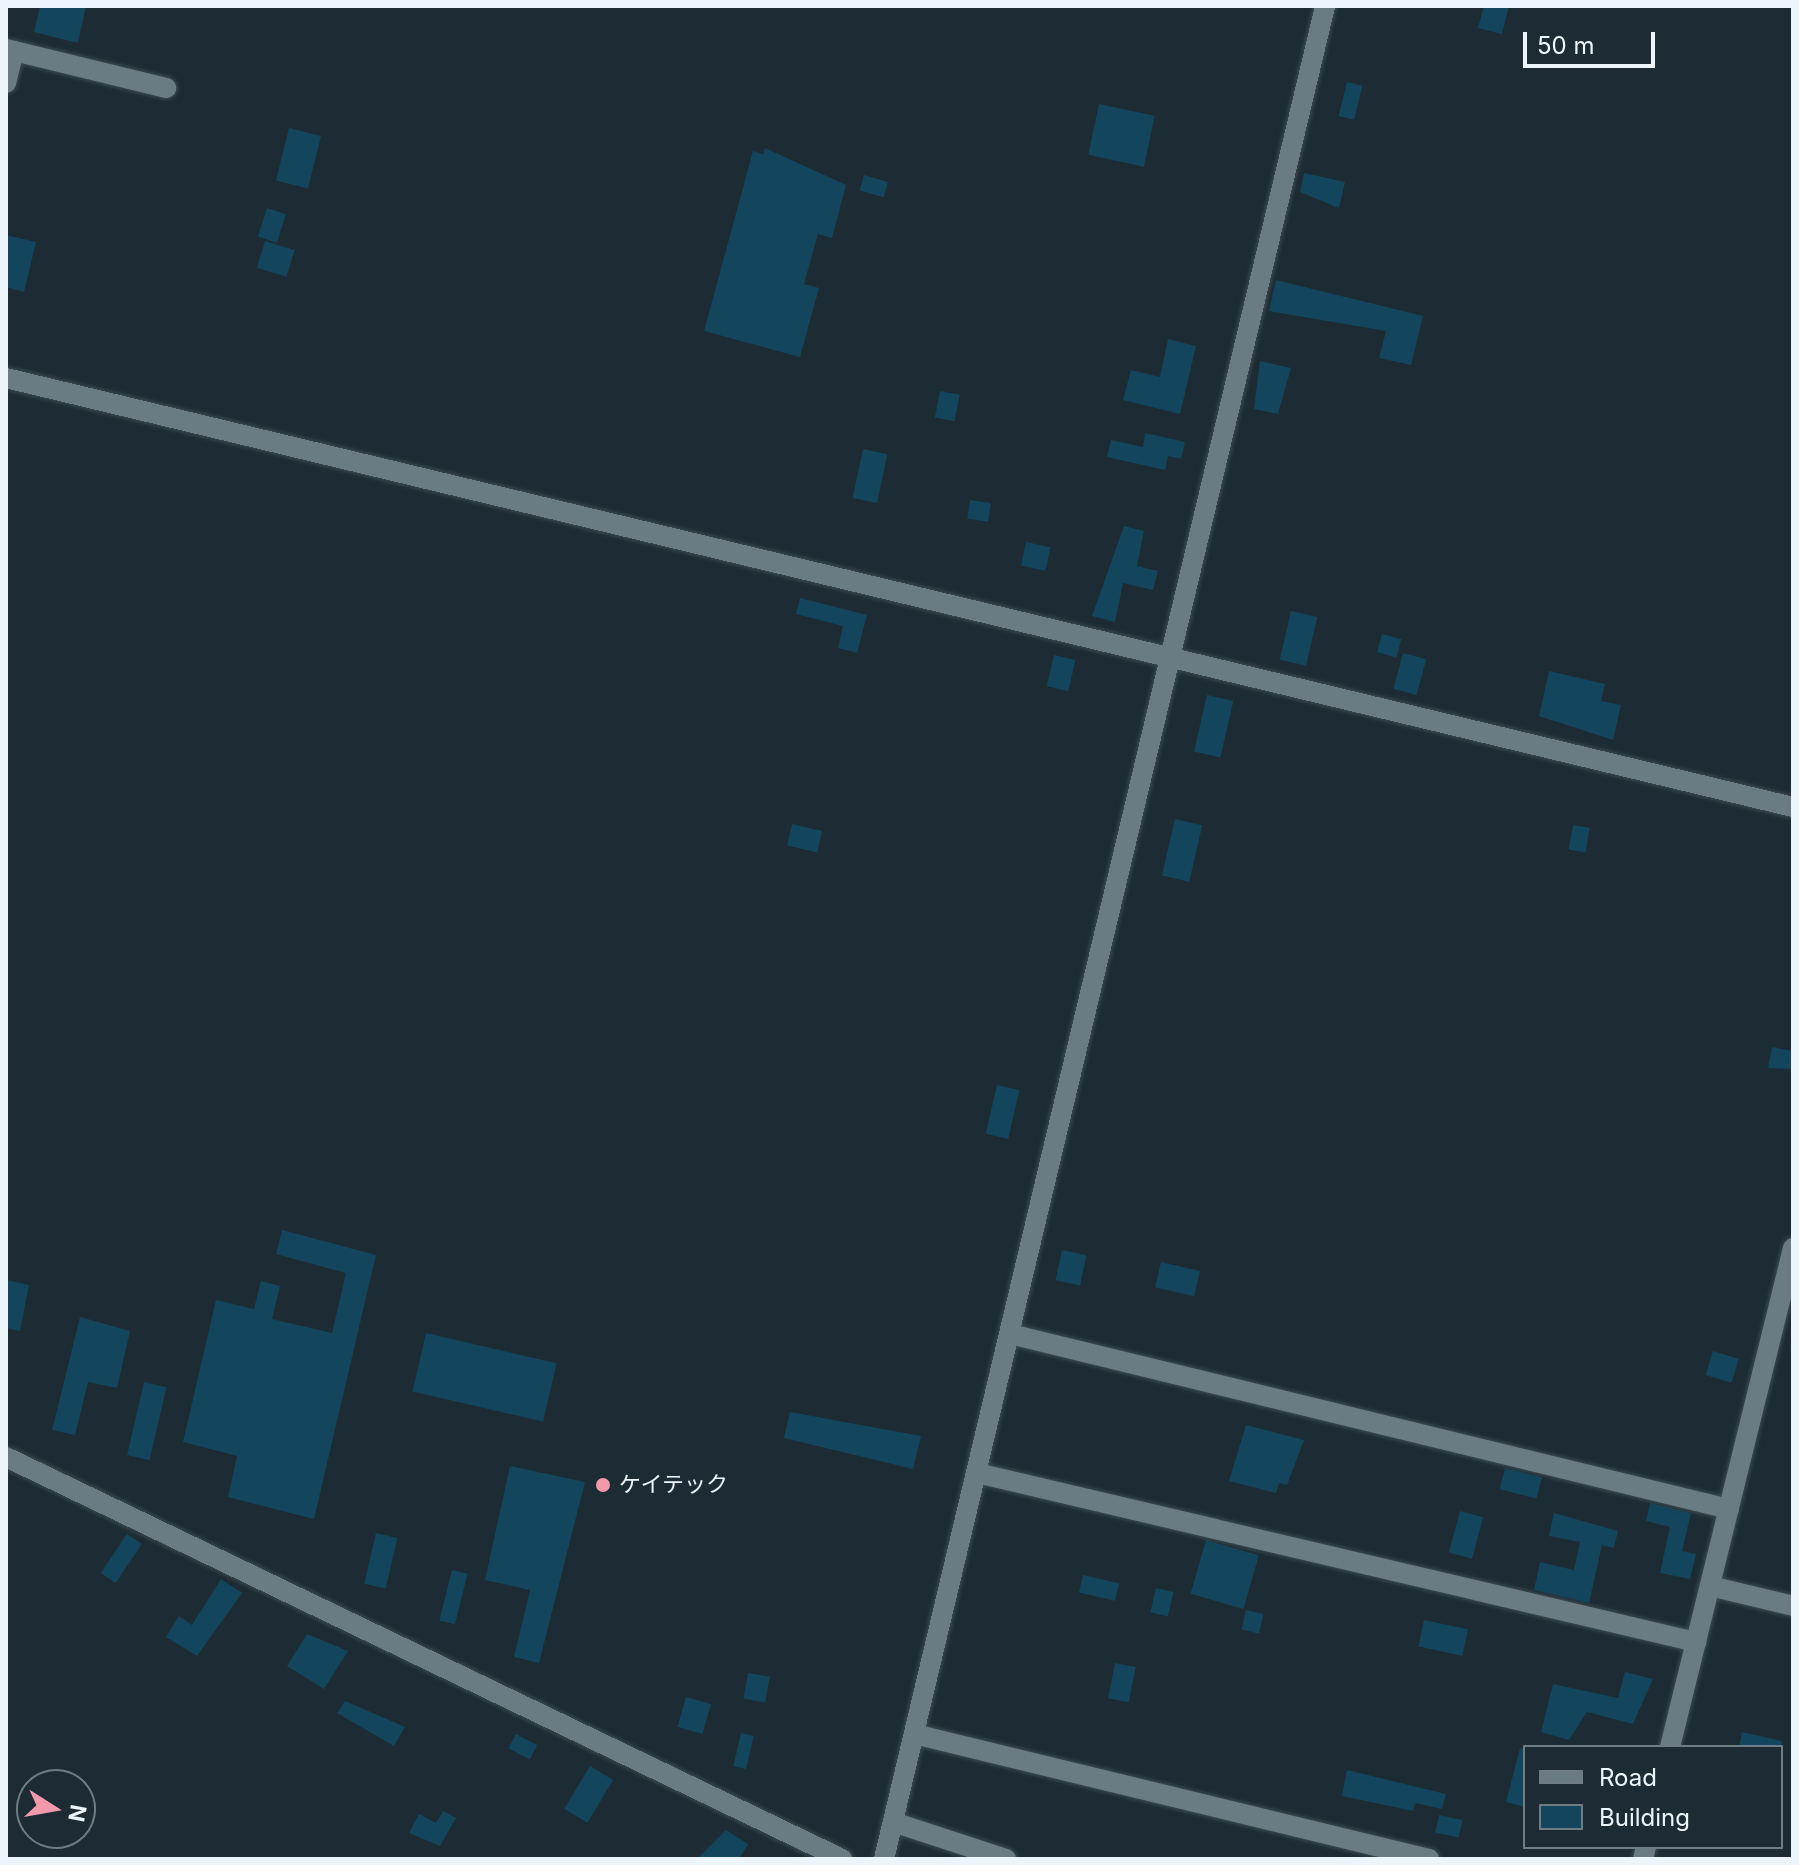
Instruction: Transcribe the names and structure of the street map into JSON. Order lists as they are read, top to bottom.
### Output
{
  "places": ["ケイテック"],
  "legend": ["Road", "Building"],
  "scale_bar": "50 m",
  "north": "right"
}
